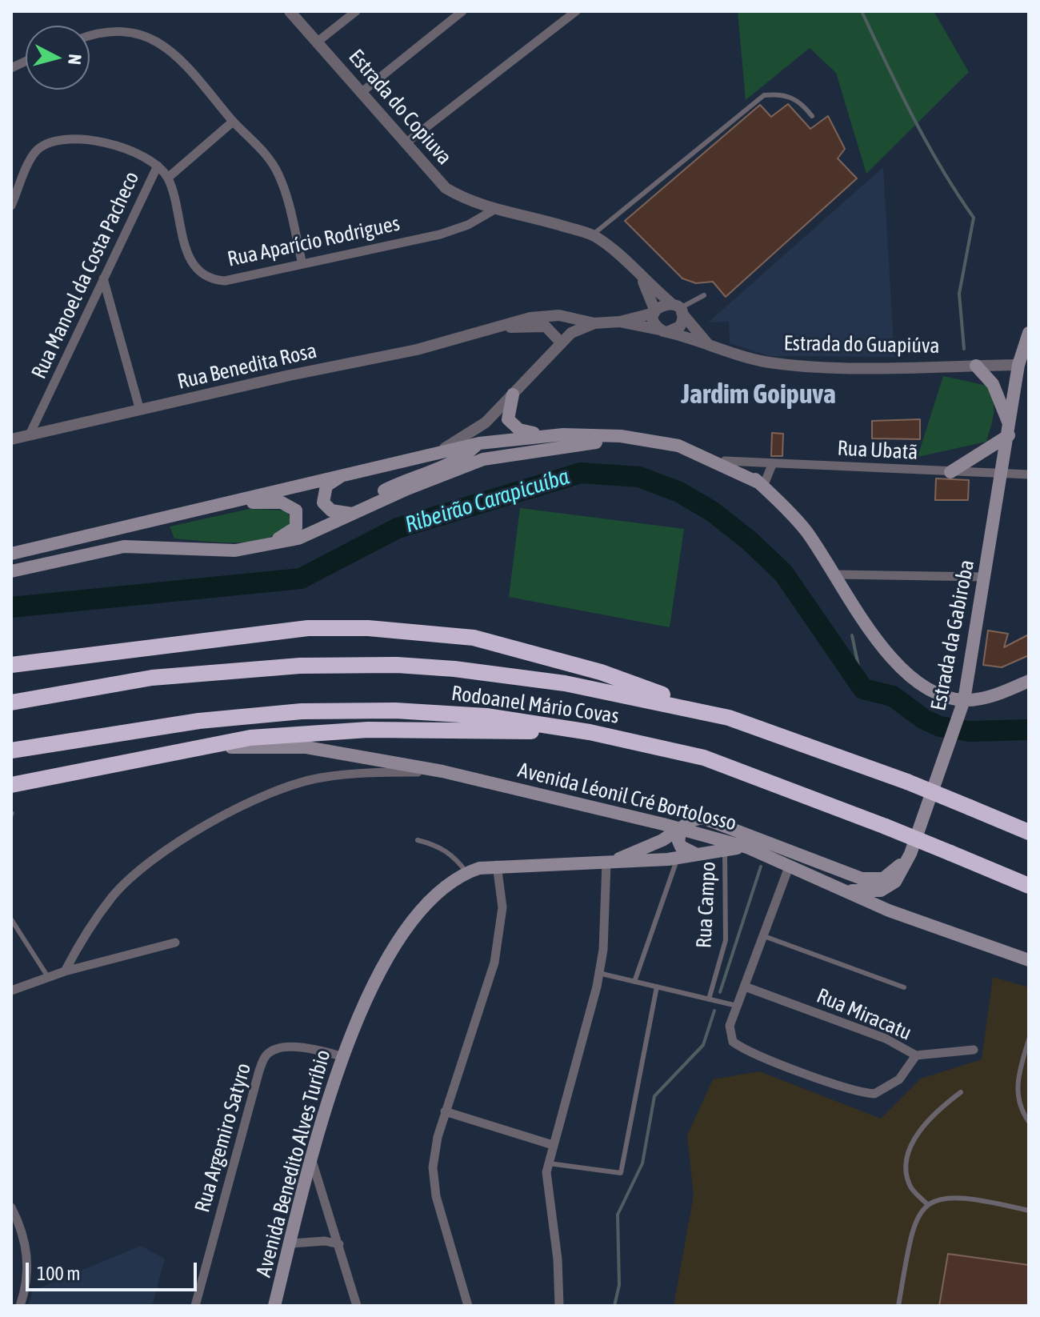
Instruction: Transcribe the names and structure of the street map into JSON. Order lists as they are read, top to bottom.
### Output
{
  "streets": {
    "highway": ["Rodoanel Mário Covas"],
    "main road": ["Estrada da Gabiroba", "Avenida Léonil Cré Bortolosso", "Avenida Benedito Alves Turíbio"],
    "street": [
      "Estrada do Copiuva",
      "Rua Aparício Rodrigues",
      "Rua Manoel da Costa Pacheco",
      "Estrada do Guapiúva",
      "Rua Benedita Rosa",
      "Rua Ubatã",
      "Rua Miracatu",
      "Rua Argemiro Satyro"
    ],
    "lane": ["Rua Campo"]
  },
  "crossings": [
    ["Estrada do Copiuva", "Rua Aparício Rodrigues"],
    ["Rua Aparício Rodrigues", "Rua Manoel da Costa Pacheco"],
    ["Rua Manoel da Costa Pacheco", "Rua Benedita Rosa"],
    ["Estrada do Guapiúva", "Rua Benedita Rosa"],
    ["Estrada do Guapiúva", "Estrada da Gabiroba"],
    ["Rua Ubatã", "Estrada da Gabiroba"],
    ["Estrada da Gabiroba", "Avenida Léonil Cré Bortolosso"],
    ["Estrada da Gabiroba", "Avenida Benedito Alves Turíbio"],
    ["Avenida Léonil Cré Bortolosso", "Avenida Benedito Alves Turíbio"],
    ["Rua Campo", "Avenida Benedito Alves Turíbio"],
    ["Rua Argemiro Satyro", "Avenida Benedito Alves Turíbio"]
  ],
  "districts": ["Jardim Goipuva"],
  "water": ["Ribeirão Carapicuíba"],
  "scale_bar": "100 m",
  "north": "right"
}
